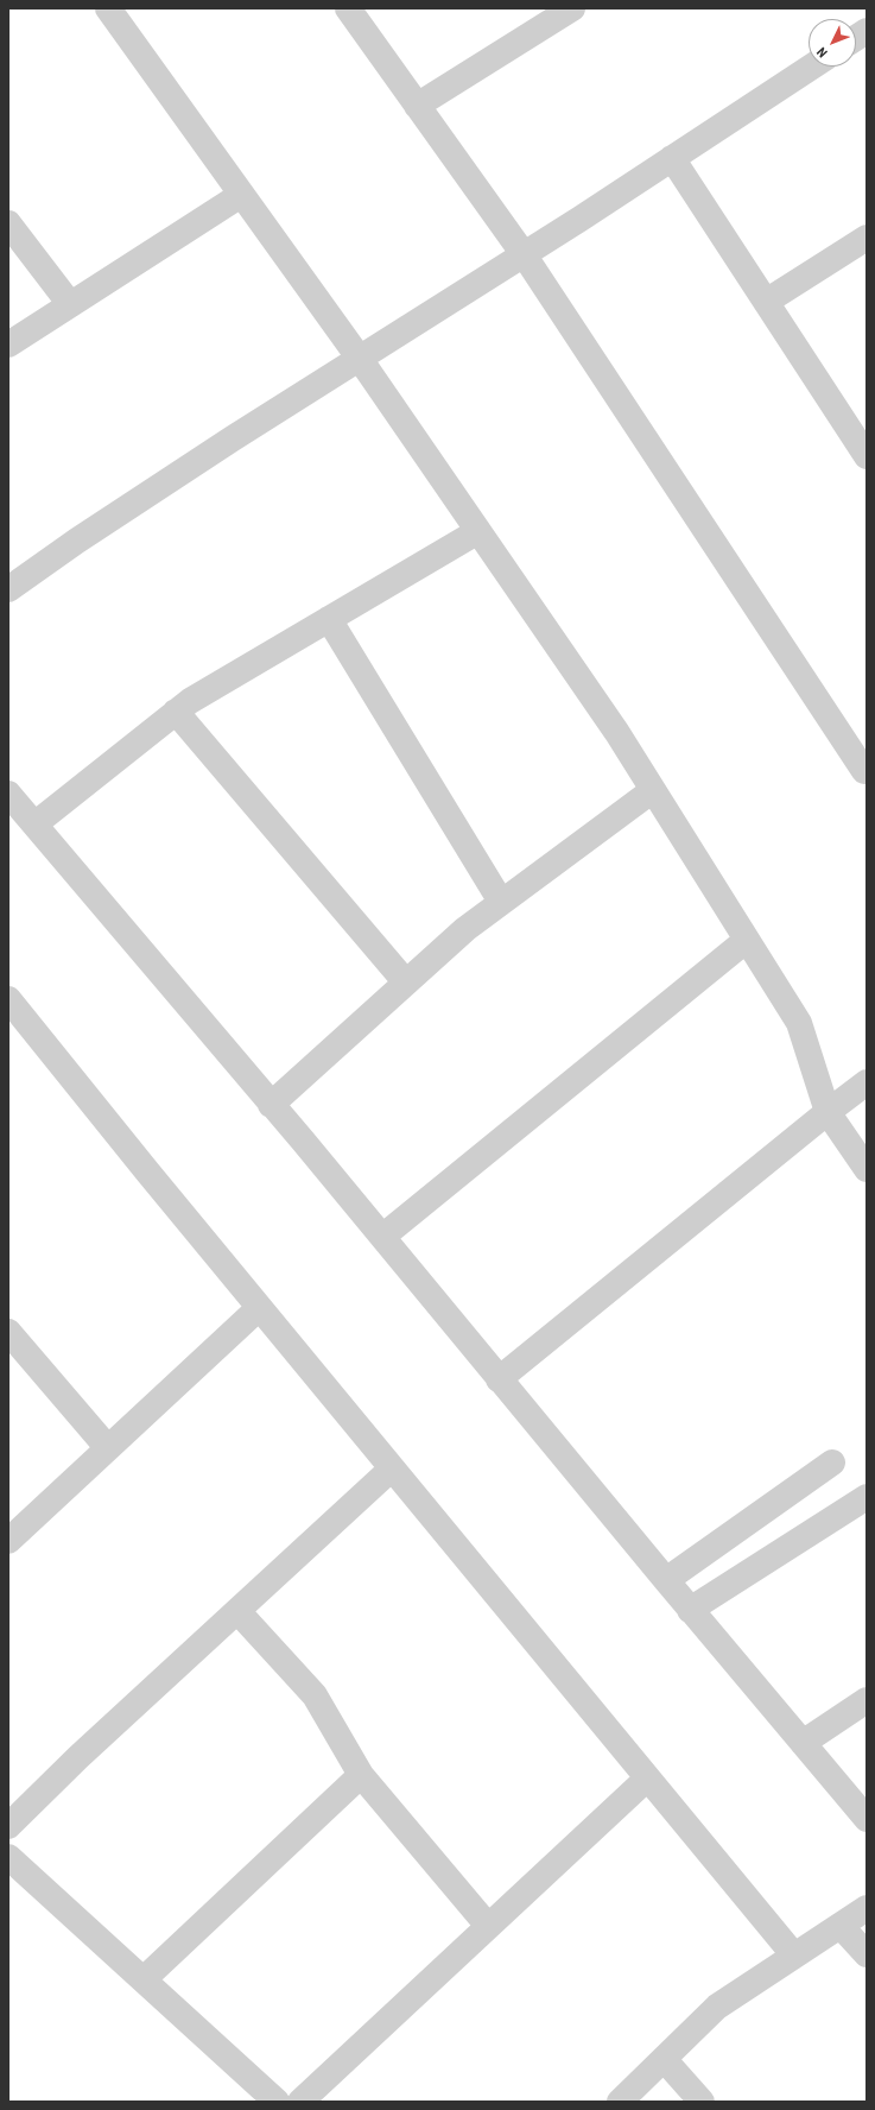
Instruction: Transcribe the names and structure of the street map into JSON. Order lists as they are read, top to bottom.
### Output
{
  "north": "bottom left"
}
